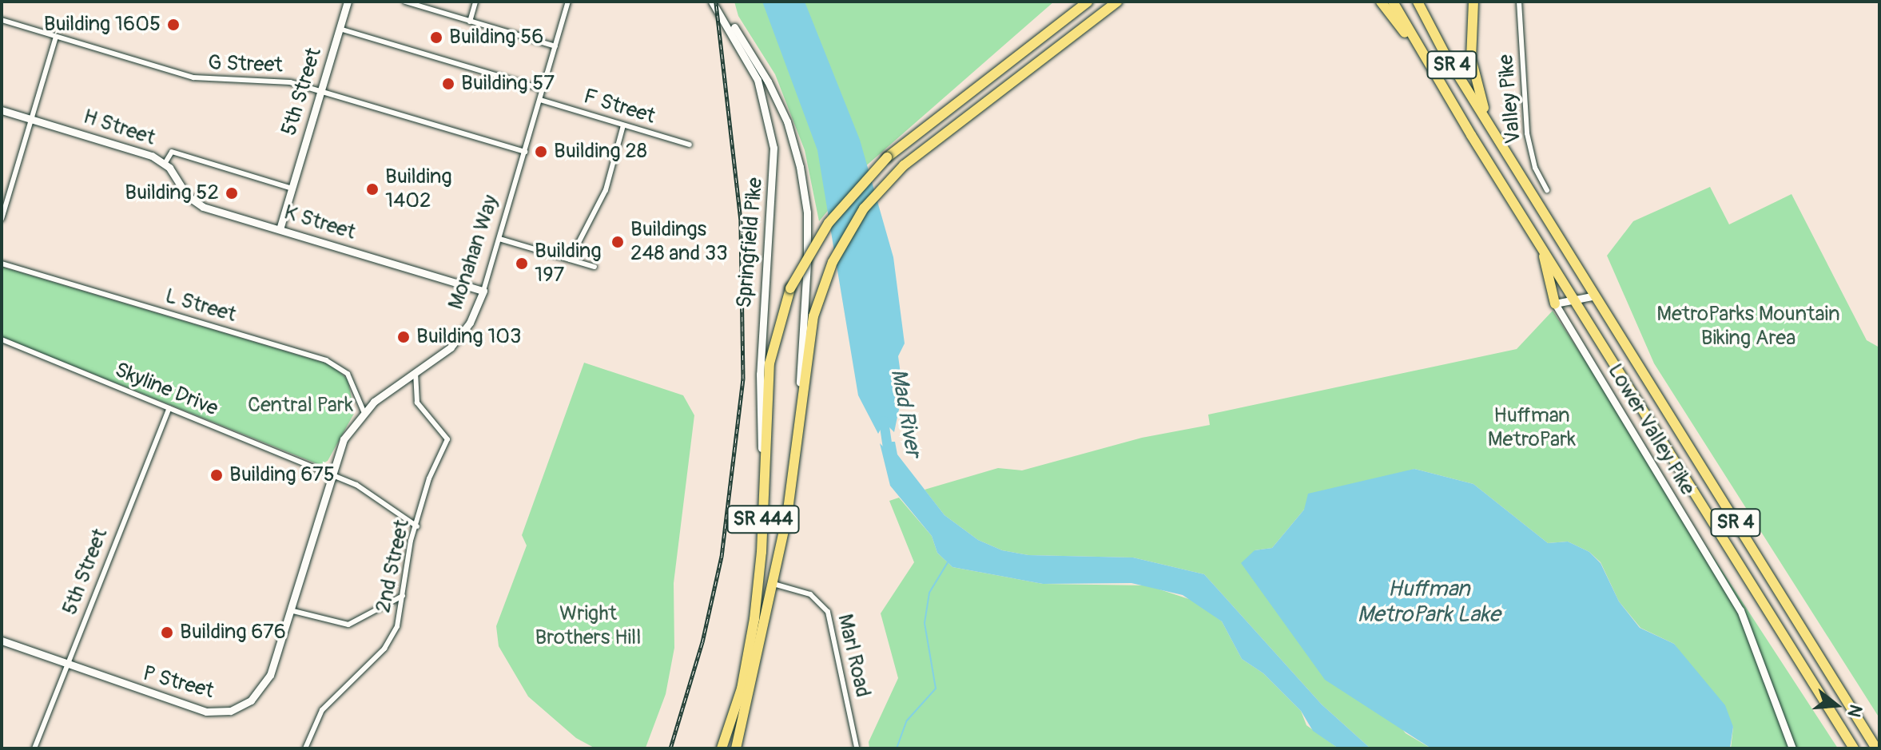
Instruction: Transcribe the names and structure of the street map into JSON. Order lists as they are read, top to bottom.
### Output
{
  "streets": {
    "highway": ["SR 4", "SR 444"],
    "street": [
      "G Street",
      "5th Street",
      "Valley Pike",
      "F Street",
      "H Street",
      "K Street",
      "Springfield Pike",
      "Monahan Way",
      "L Street",
      "Skyline Drive",
      "Lower Valley Pike",
      "2nd Street",
      "Marl Road",
      "P Street"
    ]
  },
  "crossings": [
    ["G Street", "5th Street"],
    ["G Street", "Monahan Way"],
    ["5th Street", "H Street"],
    ["5th Street", "K Street"],
    ["5th Street", "Skyline Drive"],
    ["5th Street", "P Street"],
    ["F Street", "Monahan Way"],
    ["H Street", "K Street"],
    ["K Street", "Monahan Way"],
    ["Springfield Pike", "SR 444"],
    ["Monahan Way", "L Street"],
    ["Monahan Way", "Skyline Drive"],
    ["Monahan Way", "2nd Street"],
    ["Monahan Way", "P Street"],
    ["Skyline Drive", "2nd Street"],
    ["SR 444", "Marl Road"]
  ],
  "water": ["Mad River", "Huffman MetroPark Lake"],
  "parks": [
    "MetroParks Mountain Biking Area",
    "Central Park",
    "Huffman MetroPark",
    "Wright Brothers Hill"
  ],
  "places": [
    "Building 1605",
    "Building 56",
    "Building 57",
    "Building 28",
    "Building 1402",
    "Building 52",
    "Buildings 248 and 33",
    "Building 197",
    "Building 103",
    "Building 675",
    "Building 676"
  ],
  "north": "right"
}
